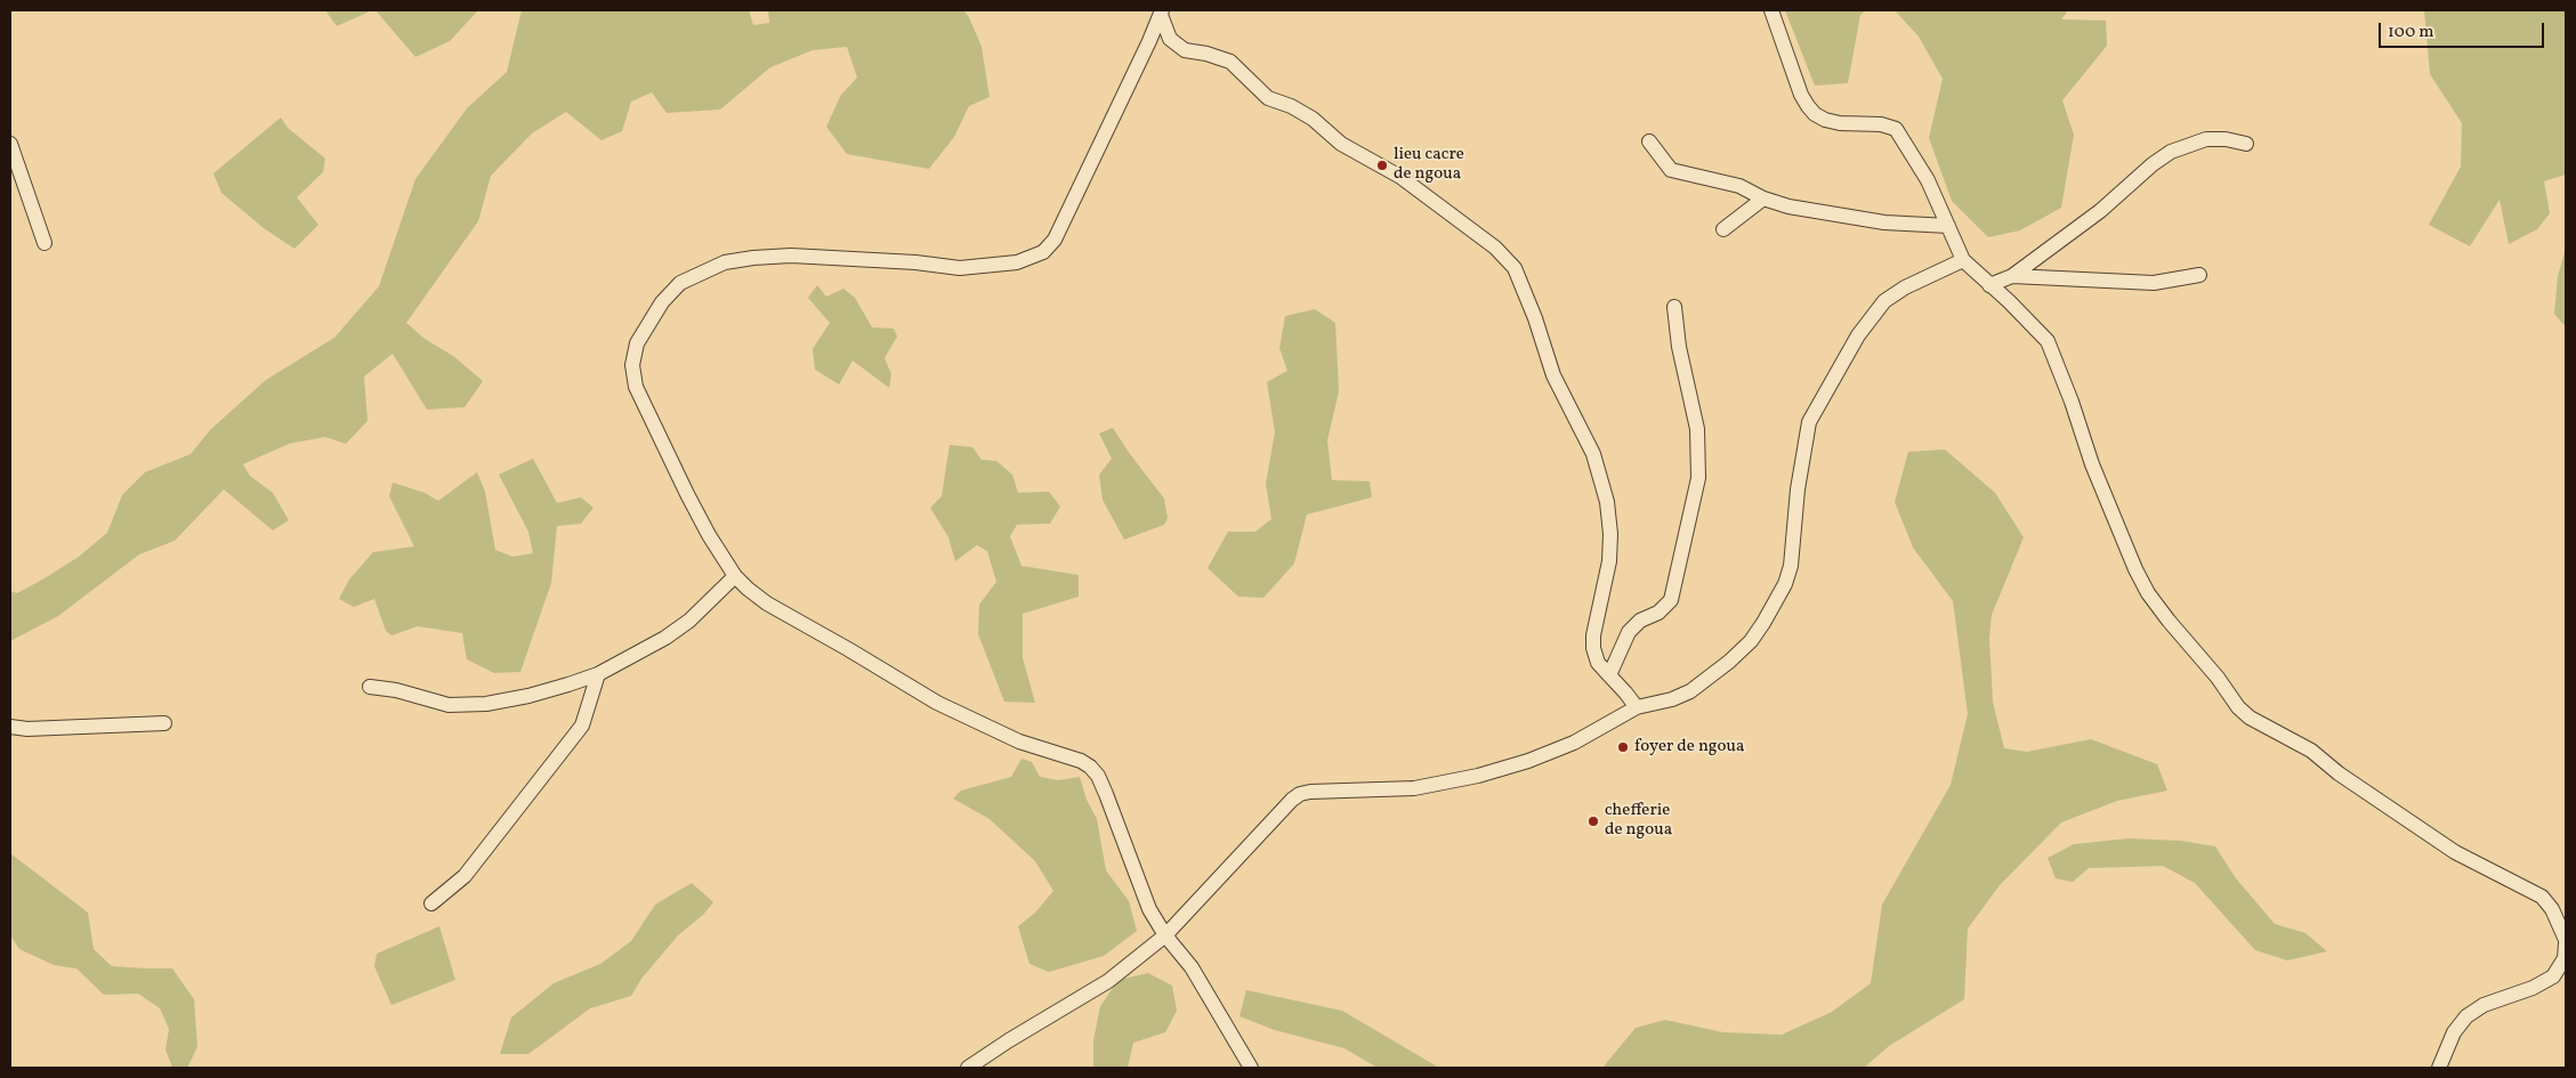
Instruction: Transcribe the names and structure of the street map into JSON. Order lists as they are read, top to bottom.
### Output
{
  "places": ["lieu cacre de ngoua", "foyer de ngoua", "chefferie de ngoua"],
  "scale_bar": "100 m"
}
